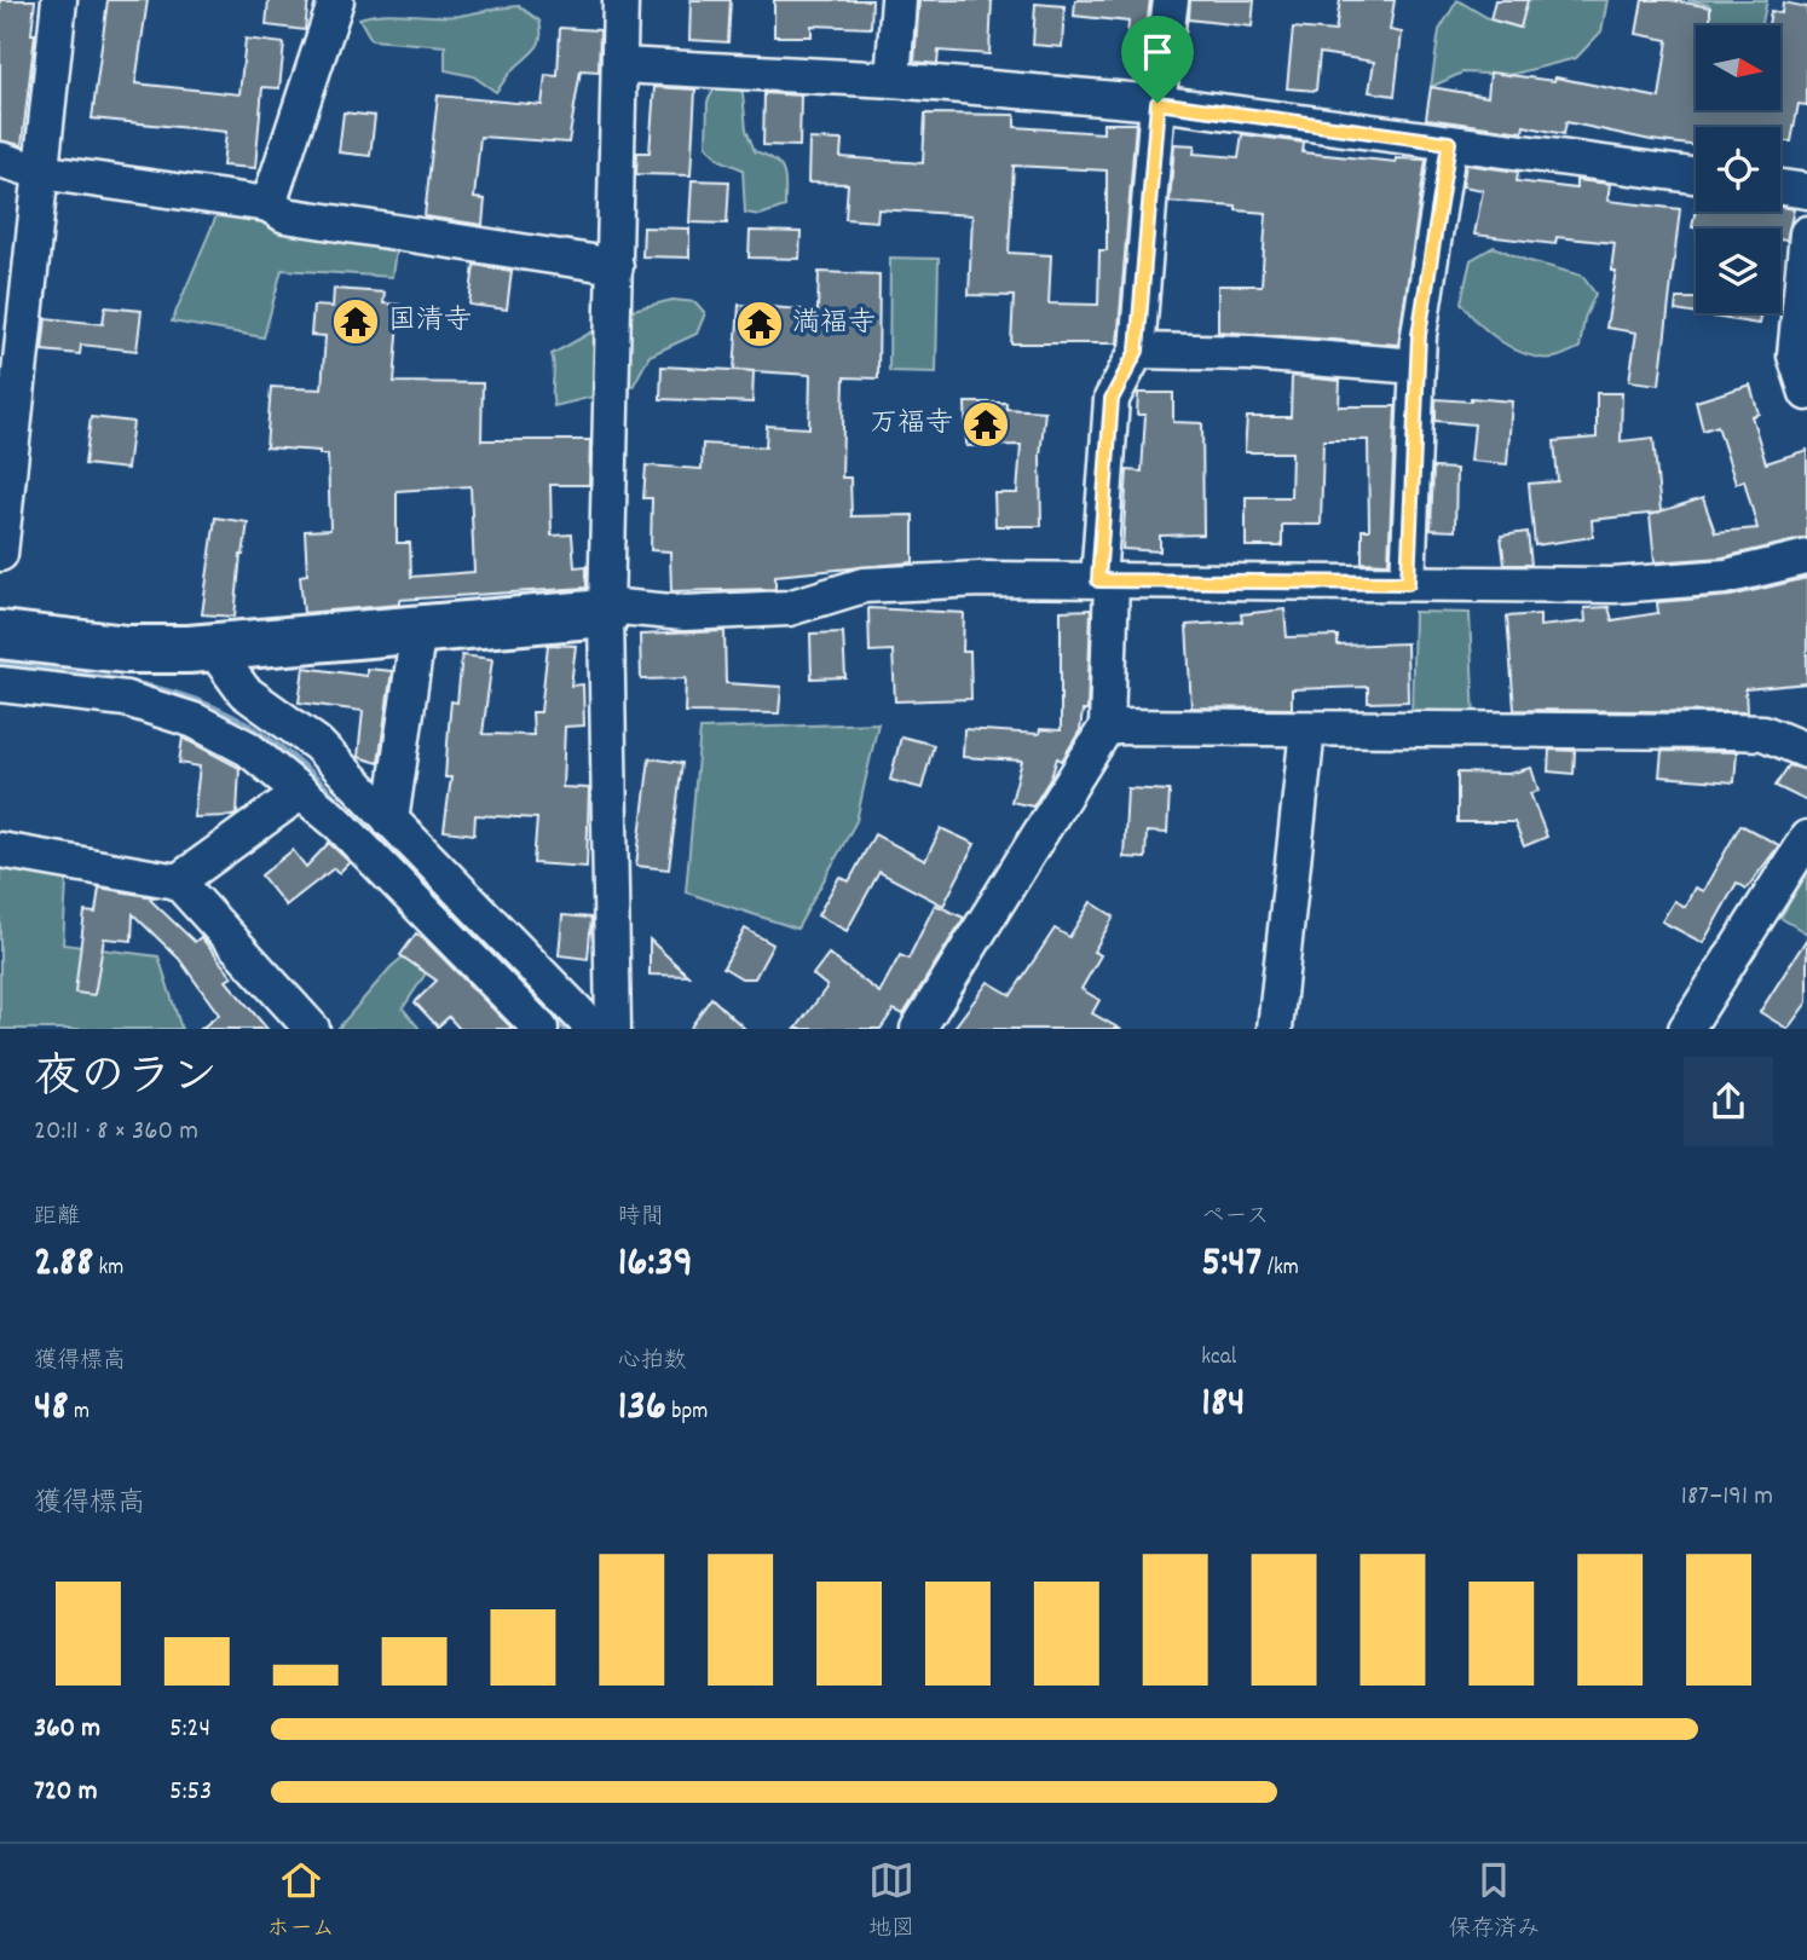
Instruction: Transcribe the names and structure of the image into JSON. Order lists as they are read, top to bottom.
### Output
{
  "places": {
    "temple": ["国清寺", "満福寺", "万福寺"]
  },
  "north": "right",
  "page": {
    "heading": ["夜のラン", "20:11 · 8 × 360 m"],
    "stats": [
      ["距離", "2.88 km"],
      ["時間", "16:39"],
      ["ペース", "5:47 /km"],
      ["獲得標高", "48 m"],
      ["心拍数", "136 bpm"],
      ["kcal", "184"]
    ],
    "chart": ["獲得標高", "187–191 m"],
    "list": [
      {
        "name": "360 m",
        "note": "5:24"
      },
      {
        "name": "720 m",
        "note": "5:53"
      }
    ],
    "tabs": ["ホーム", "地図", "保存済み"]
  }
}
